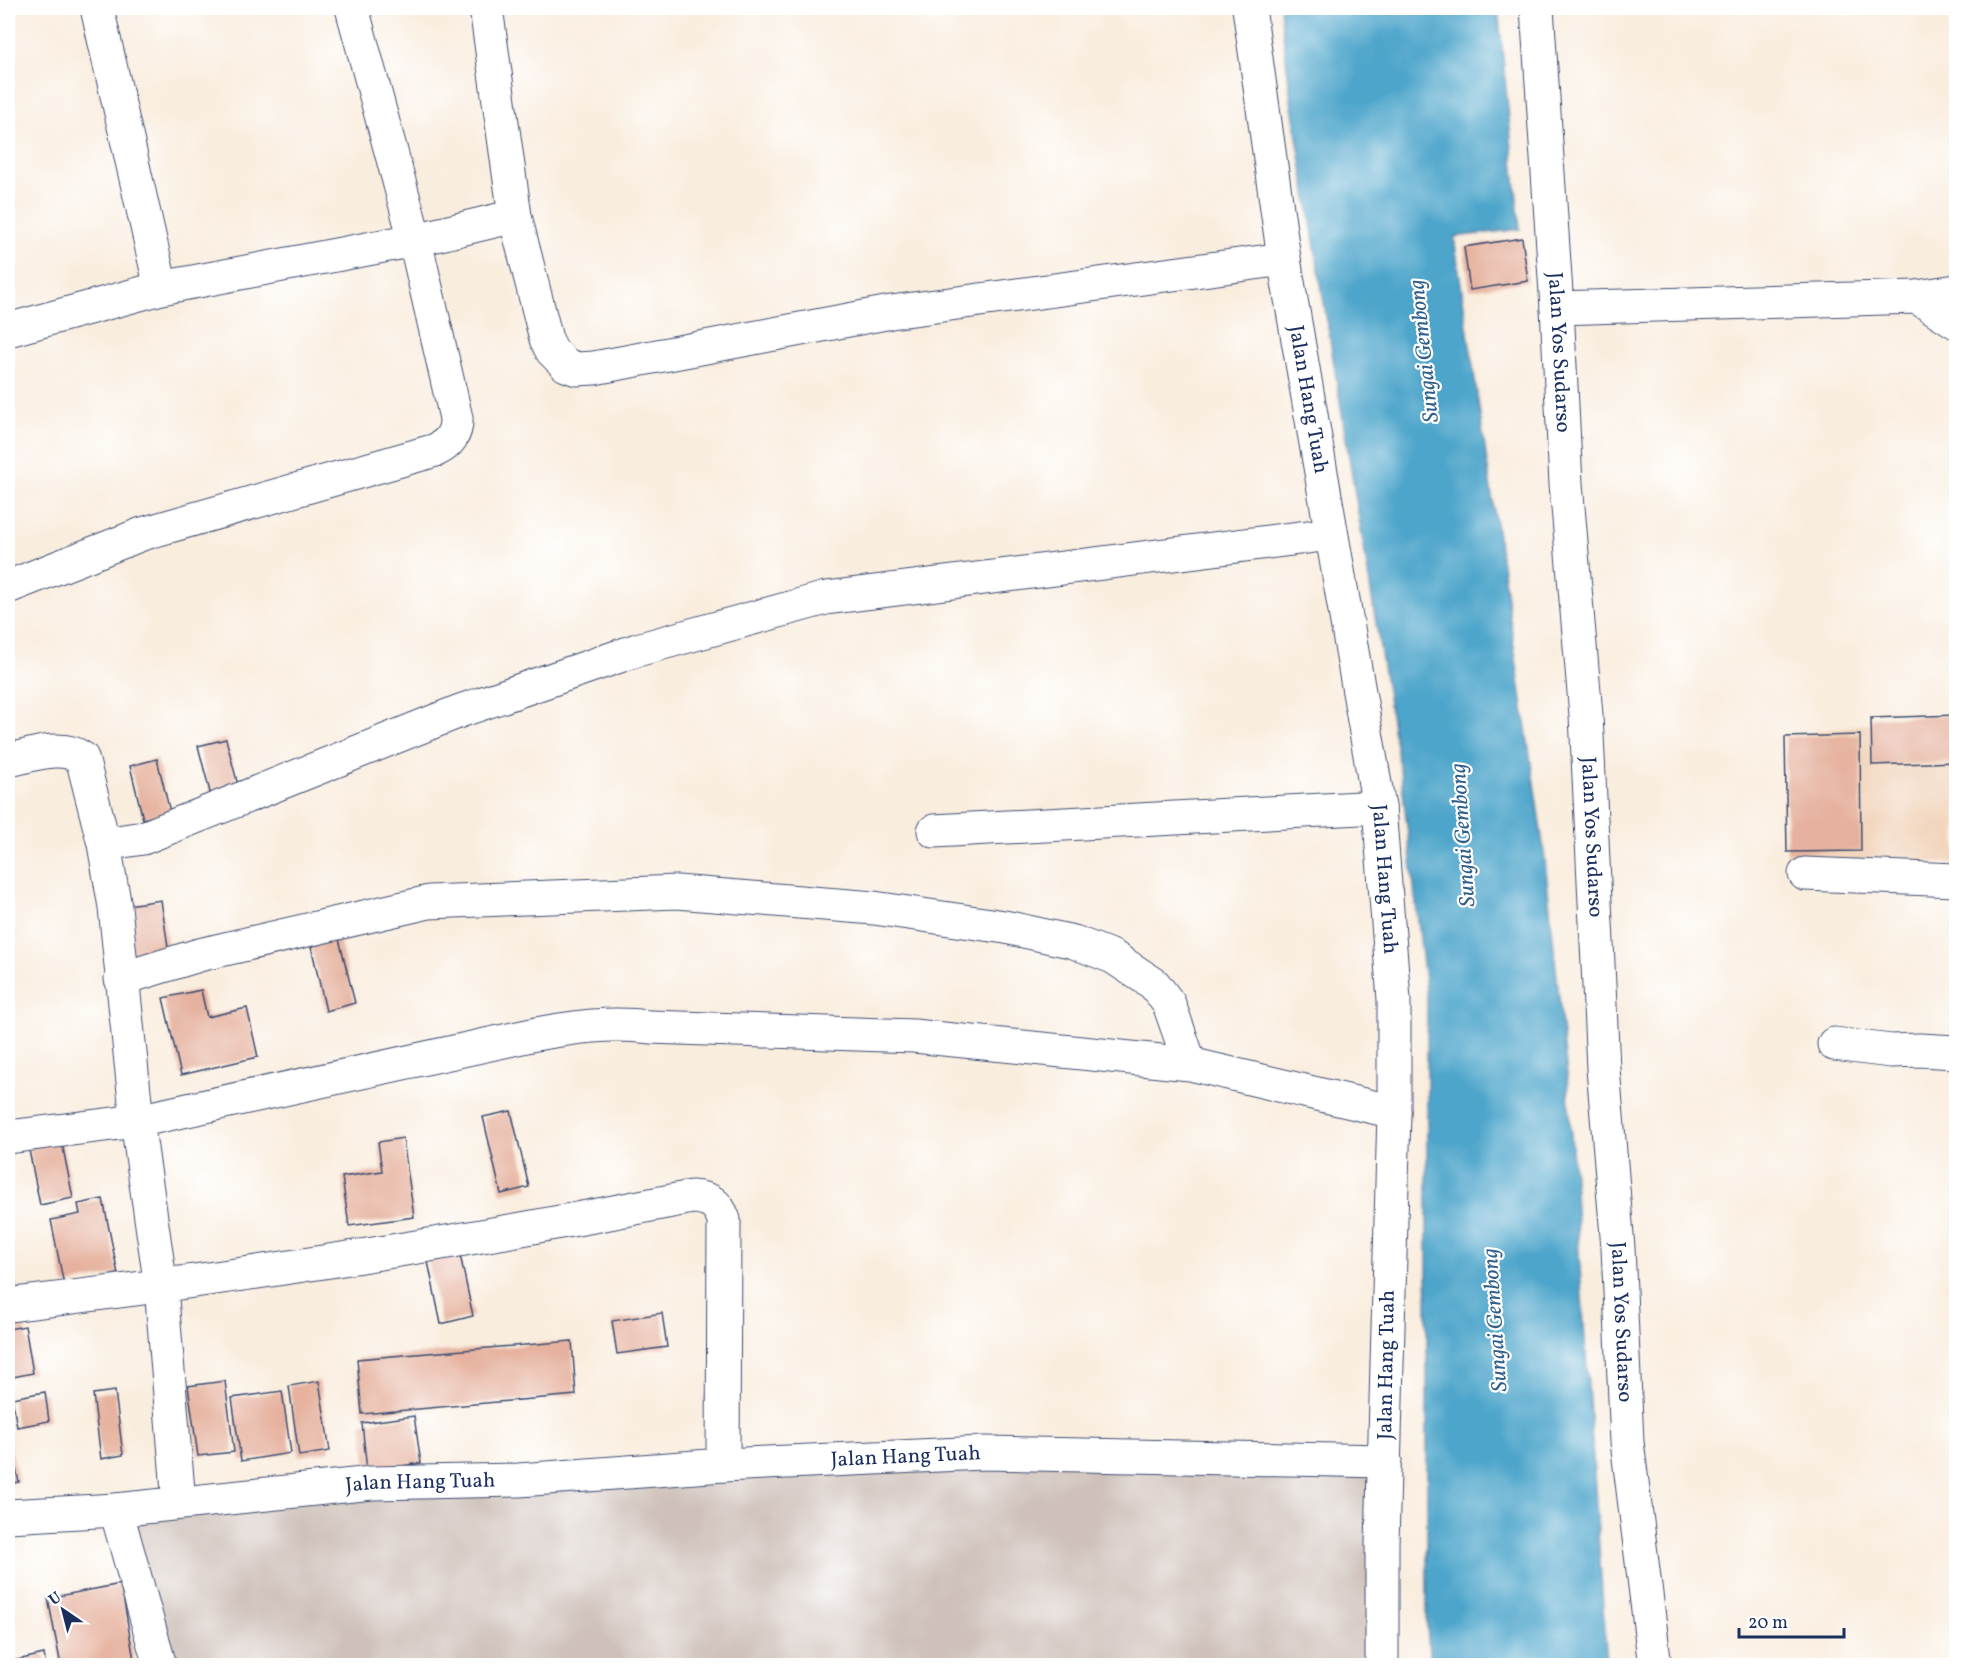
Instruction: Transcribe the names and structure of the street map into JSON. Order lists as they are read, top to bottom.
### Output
{
  "streets": {
    "street": ["Jalan Yos Sudarso", "Jalan Hang Tuah"]
  },
  "water": ["Sungai Gembong"],
  "scale_bar": "20 m",
  "north": "top left"
}
